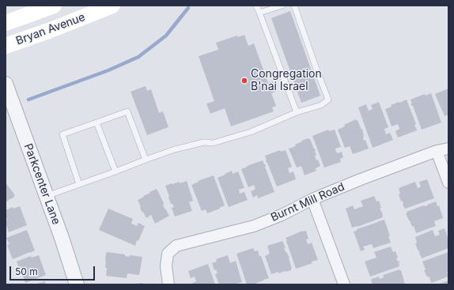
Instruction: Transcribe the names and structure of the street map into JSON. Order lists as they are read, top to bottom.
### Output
{
  "streets": {
    "main road": ["Bryan Avenue"],
    "street": ["Parkcenter Lane", "Burnt Mill Road"]
  },
  "places": ["Congregation B'nai Israel"],
  "scale_bar": "50 m"
}
